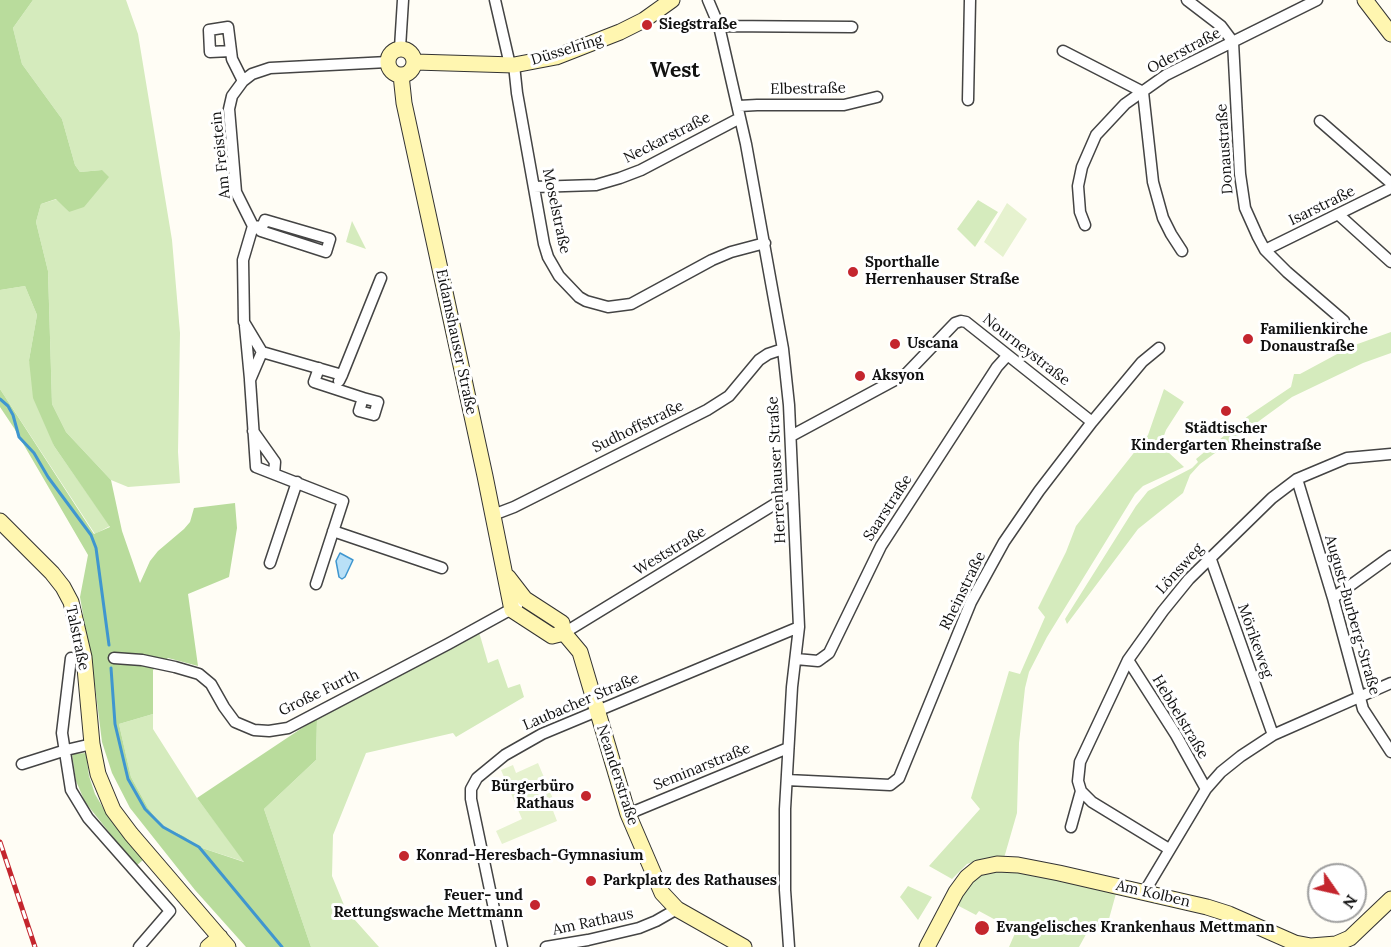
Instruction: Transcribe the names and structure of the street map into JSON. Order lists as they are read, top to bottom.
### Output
{
  "streets": {
    "street": [
      "Düsselring",
      "Oderstraße",
      "Elbestraße",
      "Neckarstraße",
      "Donaustraße",
      "Am Freistein",
      "Isarstraße",
      "Moselstraße",
      "Eidamshauser Straße",
      "Nourneystraße",
      "Sudhoffstraße",
      "Herrenhauser Straße",
      "Saarstraße",
      "Weststraße",
      "Lönsweg",
      "Rheinstraße",
      "August-Burberg-Straße",
      "Talstraße",
      "Mörikeweg",
      "Große Furth",
      "Laubacher Straße",
      "Hebbelstraße",
      "Seminarstraße",
      "Neanderstraße",
      "Am Kolben",
      "Am Rathaus"
    ]
  },
  "crossings": [
    ["Düsselring", "Moselstraße"],
    ["Düsselring", "Eidamshauser Straße"],
    ["Oderstraße", "Donaustraße"],
    ["Elbestraße", "Herrenhauser Straße"],
    ["Neckarstraße", "Moselstraße"],
    ["Neckarstraße", "Herrenhauser Straße"],
    ["Donaustraße", "Isarstraße"],
    ["Moselstraße", "Herrenhauser Straße"],
    ["Eidamshauser Straße", "Sudhoffstraße"],
    ["Eidamshauser Straße", "Große Furth"],
    ["Eidamshauser Straße", "Neanderstraße"],
    ["Nourneystraße", "Herrenhauser Straße"],
    ["Nourneystraße", "Saarstraße"],
    ["Nourneystraße", "Rheinstraße"],
    ["Sudhoffstraße", "Herrenhauser Straße"],
    ["Herrenhauser Straße", "Saarstraße"],
    ["Herrenhauser Straße", "Weststraße"],
    ["Herrenhauser Straße", "Rheinstraße"],
    ["Herrenhauser Straße", "Laubacher Straße"],
    ["Herrenhauser Straße", "Seminarstraße"],
    ["Weststraße", "Neanderstraße"],
    ["Lönsweg", "August-Burberg-Straße"],
    ["Lönsweg", "Mörikeweg"],
    ["Lönsweg", "Hebbelstraße"],
    ["Große Furth", "Neanderstraße"],
    ["Laubacher Straße", "Neanderstraße"],
    ["Seminarstraße", "Neanderstraße"],
    ["Neanderstraße", "Am Rathaus"]
  ],
  "districts": ["West"],
  "places": [
    "Siegstraße",
    "Sporthalle Herrenhauser Straße",
    "Familienkirche Donaustraße",
    "Uscana",
    "Aksyon",
    "Städtischer Kindergarten Rheinstraße",
    "Bürgerbüro Rathaus",
    "Konrad-Heresbach-Gymnasium",
    "Parkplatz des Rathauses",
    "Feuer- und Rettungswache Mettmann",
    "Evangelisches Krankenhaus Mettmann"
  ],
  "north": "bottom right"
}
